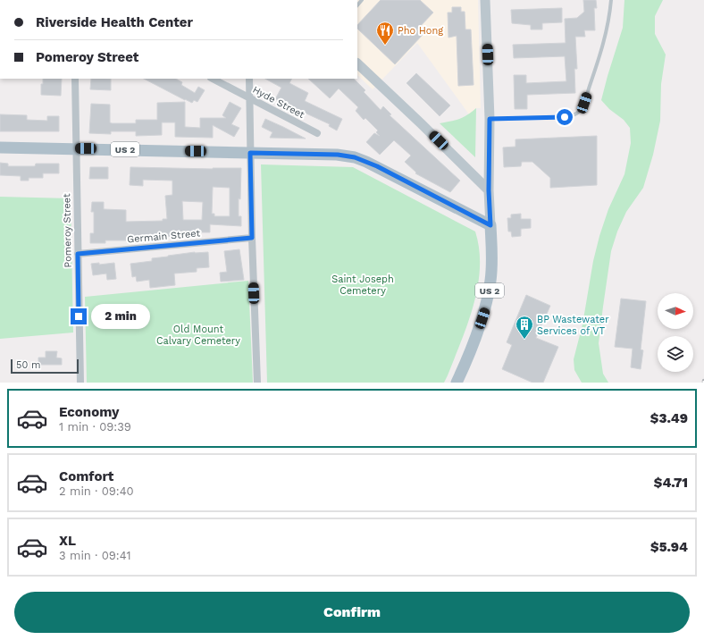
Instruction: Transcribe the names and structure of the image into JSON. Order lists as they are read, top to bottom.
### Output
{
  "streets": {
    "main road": ["US 2"],
    "street": ["Hyde Street", "Pomeroy Street", "Germain Street"]
  },
  "crossings": [
    ["US 2", "Pomeroy Street"],
    ["Pomeroy Street", "Germain Street"]
  ],
  "parks": ["Saint Joseph Cemetery", "Old Mount Calvary Cemetery"],
  "places": {
    "restaurant": ["Pho Hong"],
    "building": ["BP Wastewater Services of VT"]
  },
  "scale_bar": "50 m",
  "north": "right",
  "page": {
    "banner": ["Riverside Health Center", "Pomeroy Street"],
    "bubble": "2 min",
    "scale": "50 m",
    "list": [
      {
        "name": "Economy",
        "note": "1 min · 09:39",
        "value": "$3.49"
      },
      {
        "name": "Comfort",
        "note": "2 min · 09:40",
        "value": "$4.71"
      },
      {
        "name": "XL",
        "note": "3 min · 09:41",
        "value": "$5.94"
      }
    ],
    "buttons": "Confirm"
  }
}
